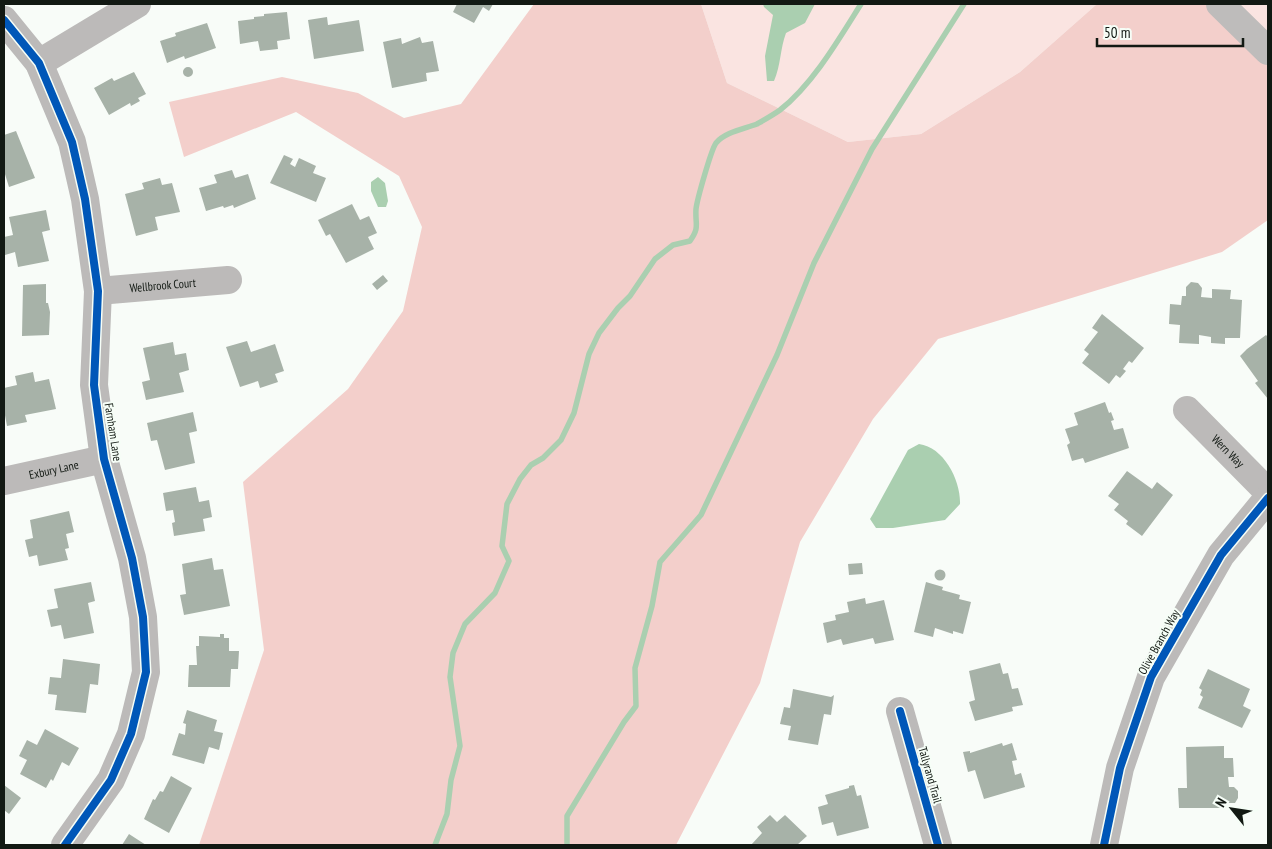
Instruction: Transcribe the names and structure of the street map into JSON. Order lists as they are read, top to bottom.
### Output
{
  "streets": {
    "street": [
      "Wellbrook Court",
      "Farnham Lane",
      "Wern Way",
      "Exbury Lane",
      "Olive Branch Way",
      "Tallyrand Trail"
    ]
  },
  "crossings": [
    ["Wellbrook Court", "Farnham Lane"],
    ["Farnham Lane", "Exbury Lane"]
  ],
  "scale_bar": "50 m",
  "north": "top left"
}
